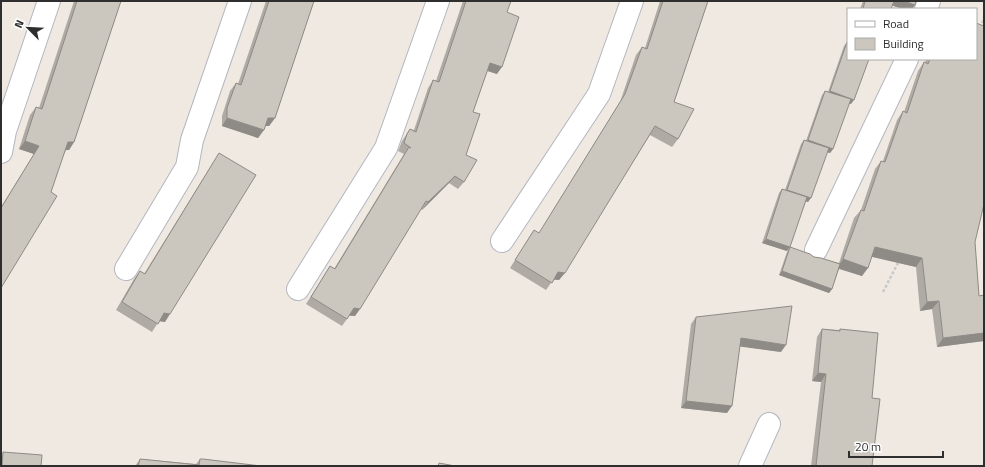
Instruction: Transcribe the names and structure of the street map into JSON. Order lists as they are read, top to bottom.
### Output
{
  "legend": ["Road", "Building"],
  "scale_bar": "20 m",
  "north": "top left"
}
